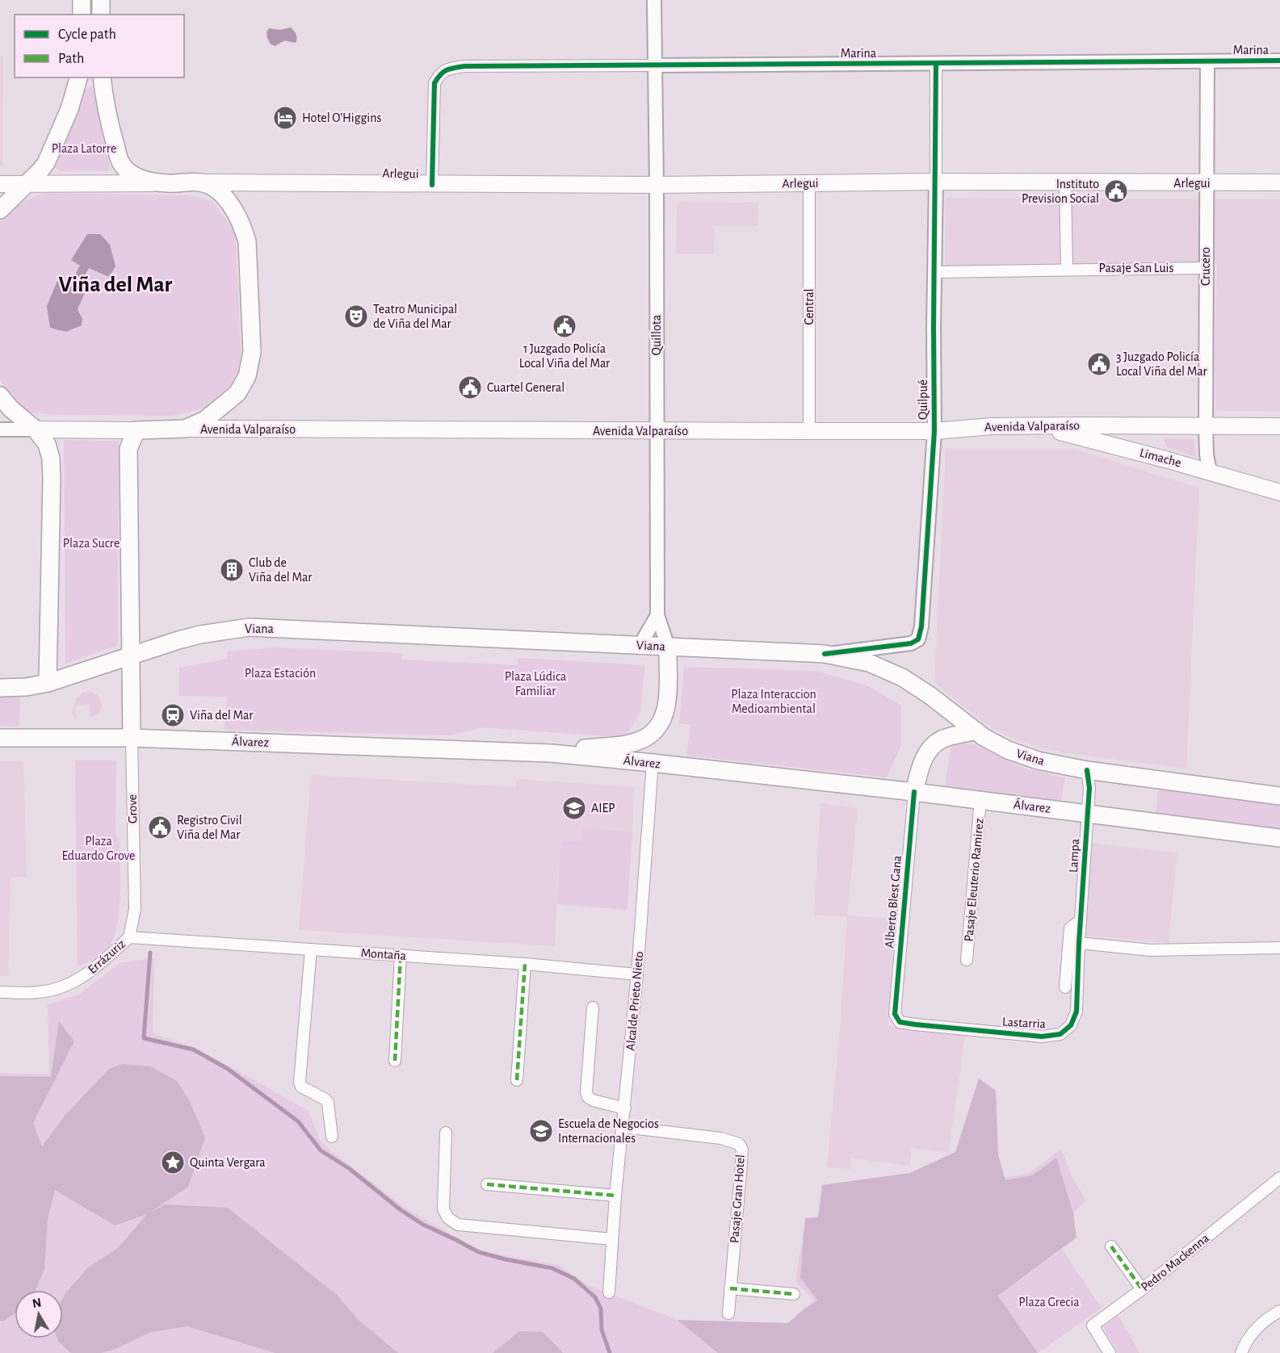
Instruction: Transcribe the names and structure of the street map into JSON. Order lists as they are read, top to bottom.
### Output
{
  "streets": {
    "main road": [
      "Arlegui",
      "Avenida Valparaíso",
      "Limache",
      "Viana",
      "Álvarez"
    ],
    "street": [
      "Marina",
      "Crucero",
      "Pasaje San Luis",
      "Central",
      "Quillota",
      "Quilpué",
      "Grove",
      "Lampa",
      "Pasaje Eleuterio Ramirez",
      "Alberto Blest Gana",
      "Montaña",
      "Errázuriz",
      "Alcalde Prieto Nieto",
      "Lastarria",
      "Pasaje Gran Hotel",
      "Pedro Mackenna"
    ]
  },
  "crossings": [
    ["Marina", "Arlegui"],
    ["Marina", "Crucero"],
    ["Marina", "Quillota"],
    ["Marina", "Quilpué"],
    ["Arlegui", "Crucero"],
    ["Arlegui", "Central"],
    ["Arlegui", "Quillota"],
    ["Arlegui", "Quilpué"],
    ["Crucero", "Pasaje San Luis"],
    ["Crucero", "Avenida Valparaíso"],
    ["Crucero", "Limache"],
    ["Pasaje San Luis", "Quilpué"],
    ["Central", "Avenida Valparaíso"],
    ["Quillota", "Avenida Valparaíso"],
    ["Quillota", "Viana"],
    ["Quilpué", "Avenida Valparaíso"],
    ["Quilpué", "Viana"],
    ["Avenida Valparaíso", "Limache"],
    ["Viana", "Lampa"],
    ["Álvarez", "Grove"],
    ["Álvarez", "Lampa"],
    ["Álvarez", "Pasaje Eleuterio Ramirez"],
    ["Álvarez", "Alberto Blest Gana"],
    ["Álvarez", "Alcalde Prieto Nieto"],
    ["Grove", "Montaña"],
    ["Grove", "Errázuriz"],
    ["Lampa", "Lastarria"],
    ["Alberto Blest Gana", "Lastarria"],
    ["Montaña", "Errázuriz"],
    ["Montaña", "Alcalde Prieto Nieto"],
    ["Alcalde Prieto Nieto", "Pasaje Gran Hotel"]
  ],
  "districts": ["Viña del Mar"],
  "parks": [
    "Plaza Latorre",
    "Plaza Sucre",
    "Plaza Estación",
    "Plaza Lúdica Familiar",
    "Plaza Interaccion Medioambiental",
    "Plaza Eduardo Grove",
    "Plaza Grecia"
  ],
  "places": {
    "hotel": ["Hotel O'Higgins"],
    "public building": [
      "Instituto Prevision Social",
      "1 Juzgado Policía Local Viña del Mar",
      "3 Juzgado Policía Local Viña del Mar",
      "Cuartel General",
      "Registro Civil Viña del Mar"
    ],
    "theatre": ["Teatro Municipal de Viña del Mar"],
    "building": ["Club de Viña del Mar"],
    "station": ["Viña del Mar"],
    "school or university": ["AIEP", "Escuela de Negocios Internacionales"],
    "place": ["Quinta Vergara"]
  },
  "legend": ["Cycle path", "Path"],
  "north": "top"
}
